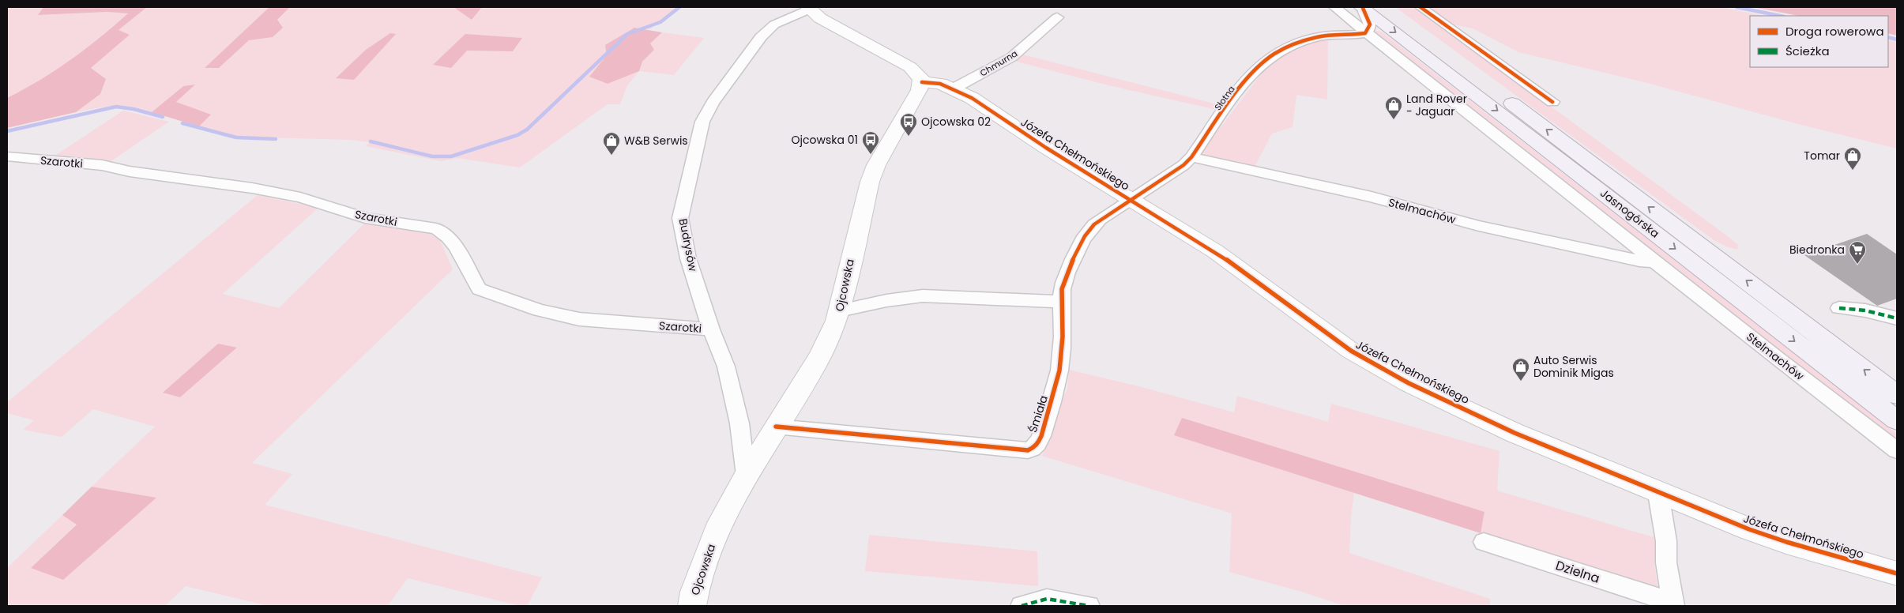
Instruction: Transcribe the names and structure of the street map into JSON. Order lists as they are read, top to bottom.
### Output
{
  "streets": {
    "main road": ["Jasnogórska"],
    "street": [
      "Chmurna",
      "Słotna",
      "Józefa Chełmońskiego",
      "Szarotki",
      "Stelmachów",
      "Budrysów",
      "Ojcowska",
      "Śmiała",
      "Dzielna"
    ]
  },
  "crossings": [
    ["Chmurna", "Józefa Chełmońskiego"],
    ["Słotna", "Józefa Chełmońskiego"],
    ["Słotna", "Stelmachów"],
    ["Słotna", "Śmiała"],
    ["Józefa Chełmońskiego", "Ojcowska"],
    ["Józefa Chełmońskiego", "Śmiała"],
    ["Józefa Chełmońskiego", "Dzielna"],
    ["Szarotki", "Budrysów"],
    ["Budrysów", "Ojcowska"],
    ["Ojcowska", "Śmiała"]
  ],
  "places": {
    "shop": [
      "Land Rover - Jaguar",
      "W&B Serwis",
      "Tomar",
      "Auto Serwis Dominik Migas"
    ],
    "bus stop": ["Ojcowska 02", "Ojcowska 01"],
    "supermarket": ["Biedronka"]
  },
  "legend": ["Droga rowerowa", "Ścieżka"]
}
